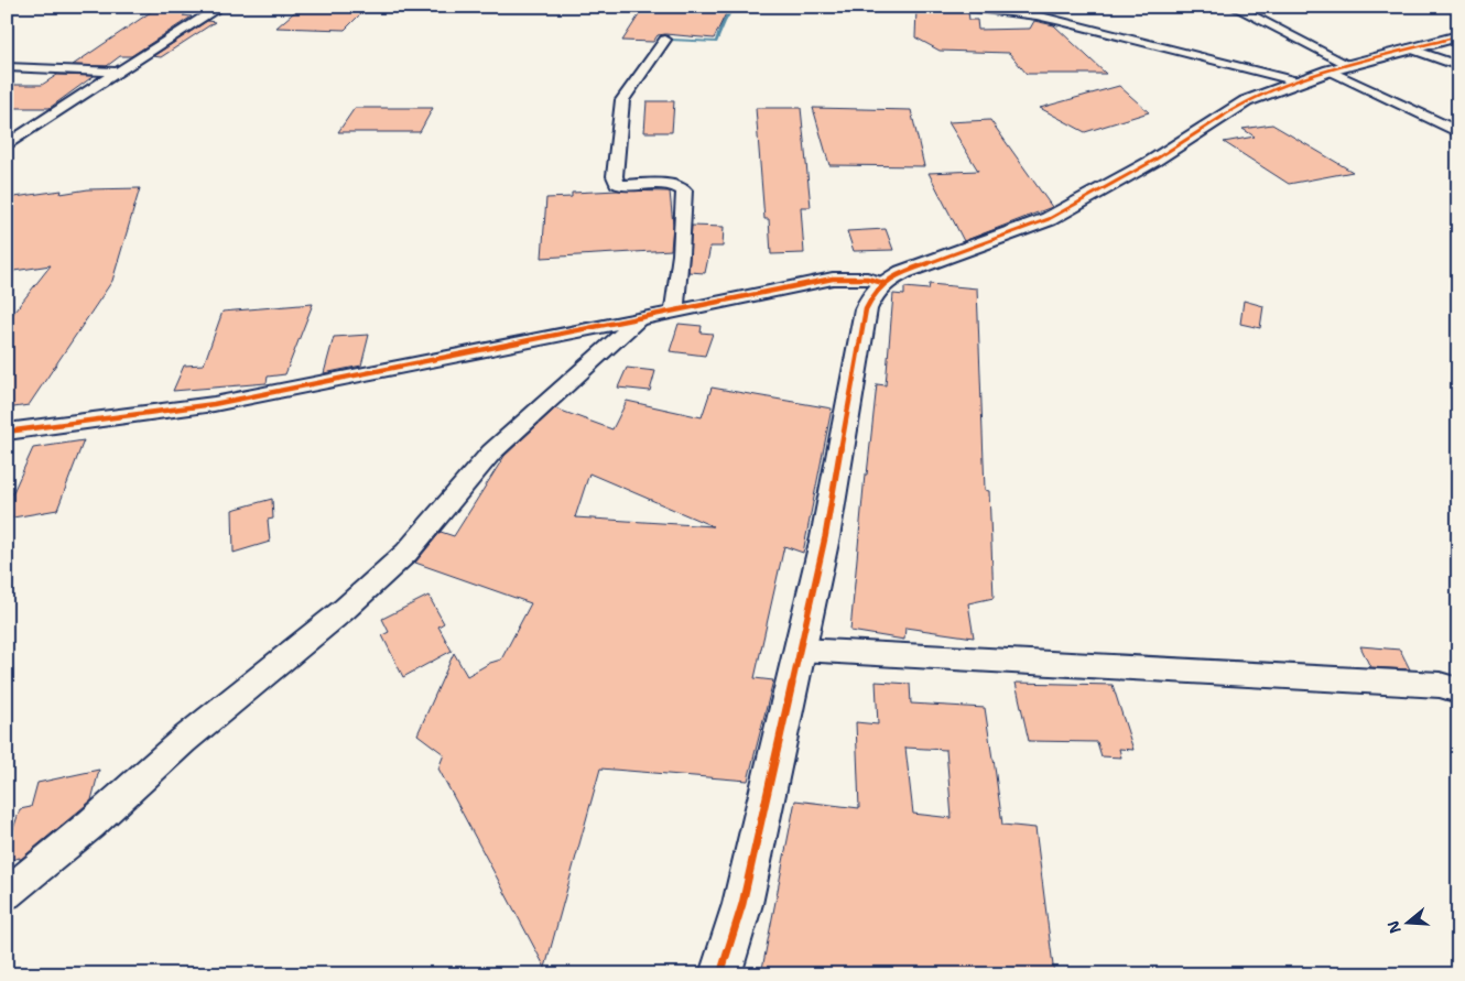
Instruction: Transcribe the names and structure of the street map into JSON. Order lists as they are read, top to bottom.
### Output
{
  "north": "left"
}
